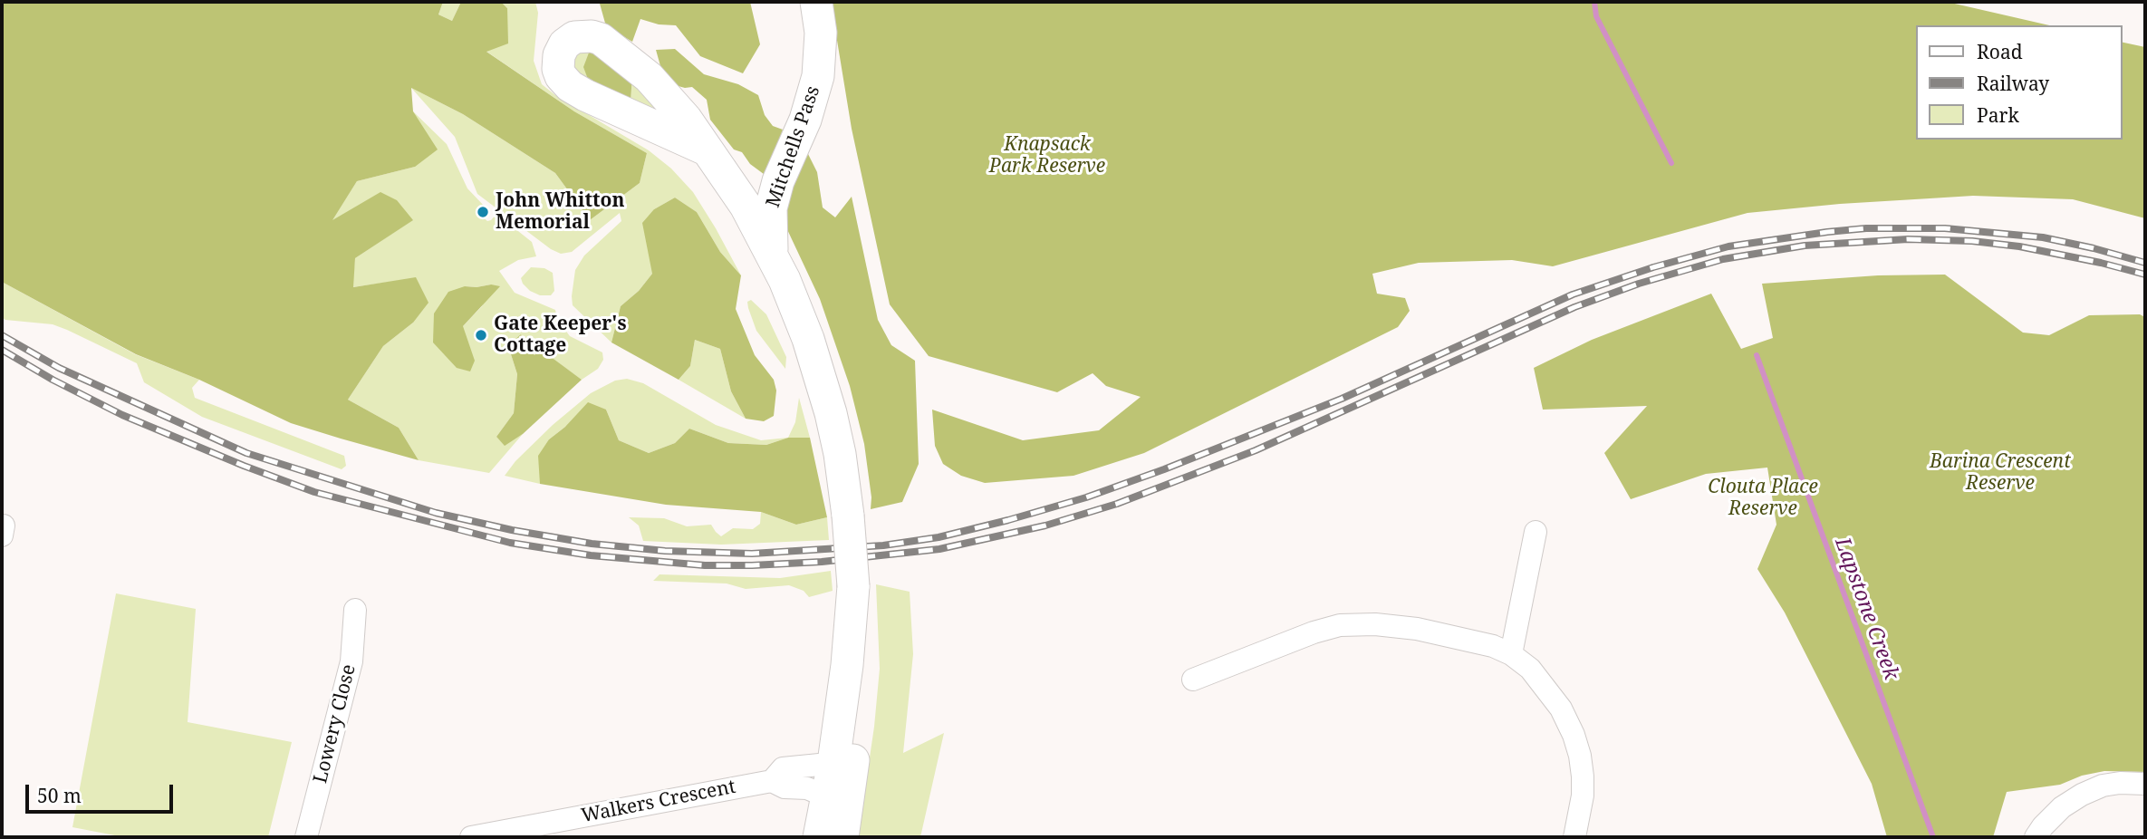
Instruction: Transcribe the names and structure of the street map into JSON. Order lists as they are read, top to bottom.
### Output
{
  "streets": {
    "main road": ["Mitchells Pass"],
    "street": ["Lowery Close", "Walkers Crescent"]
  },
  "water": ["Lapstone Creek"],
  "parks": ["Knapsack Park Reserve", "Barina Crescent Reserve", "Clouta Place Reserve"],
  "places": ["John Whitton Memorial", "Gate Keeper's Cottage"],
  "legend": ["Road", "Railway", "Park"],
  "scale_bar": "50 m"
}
